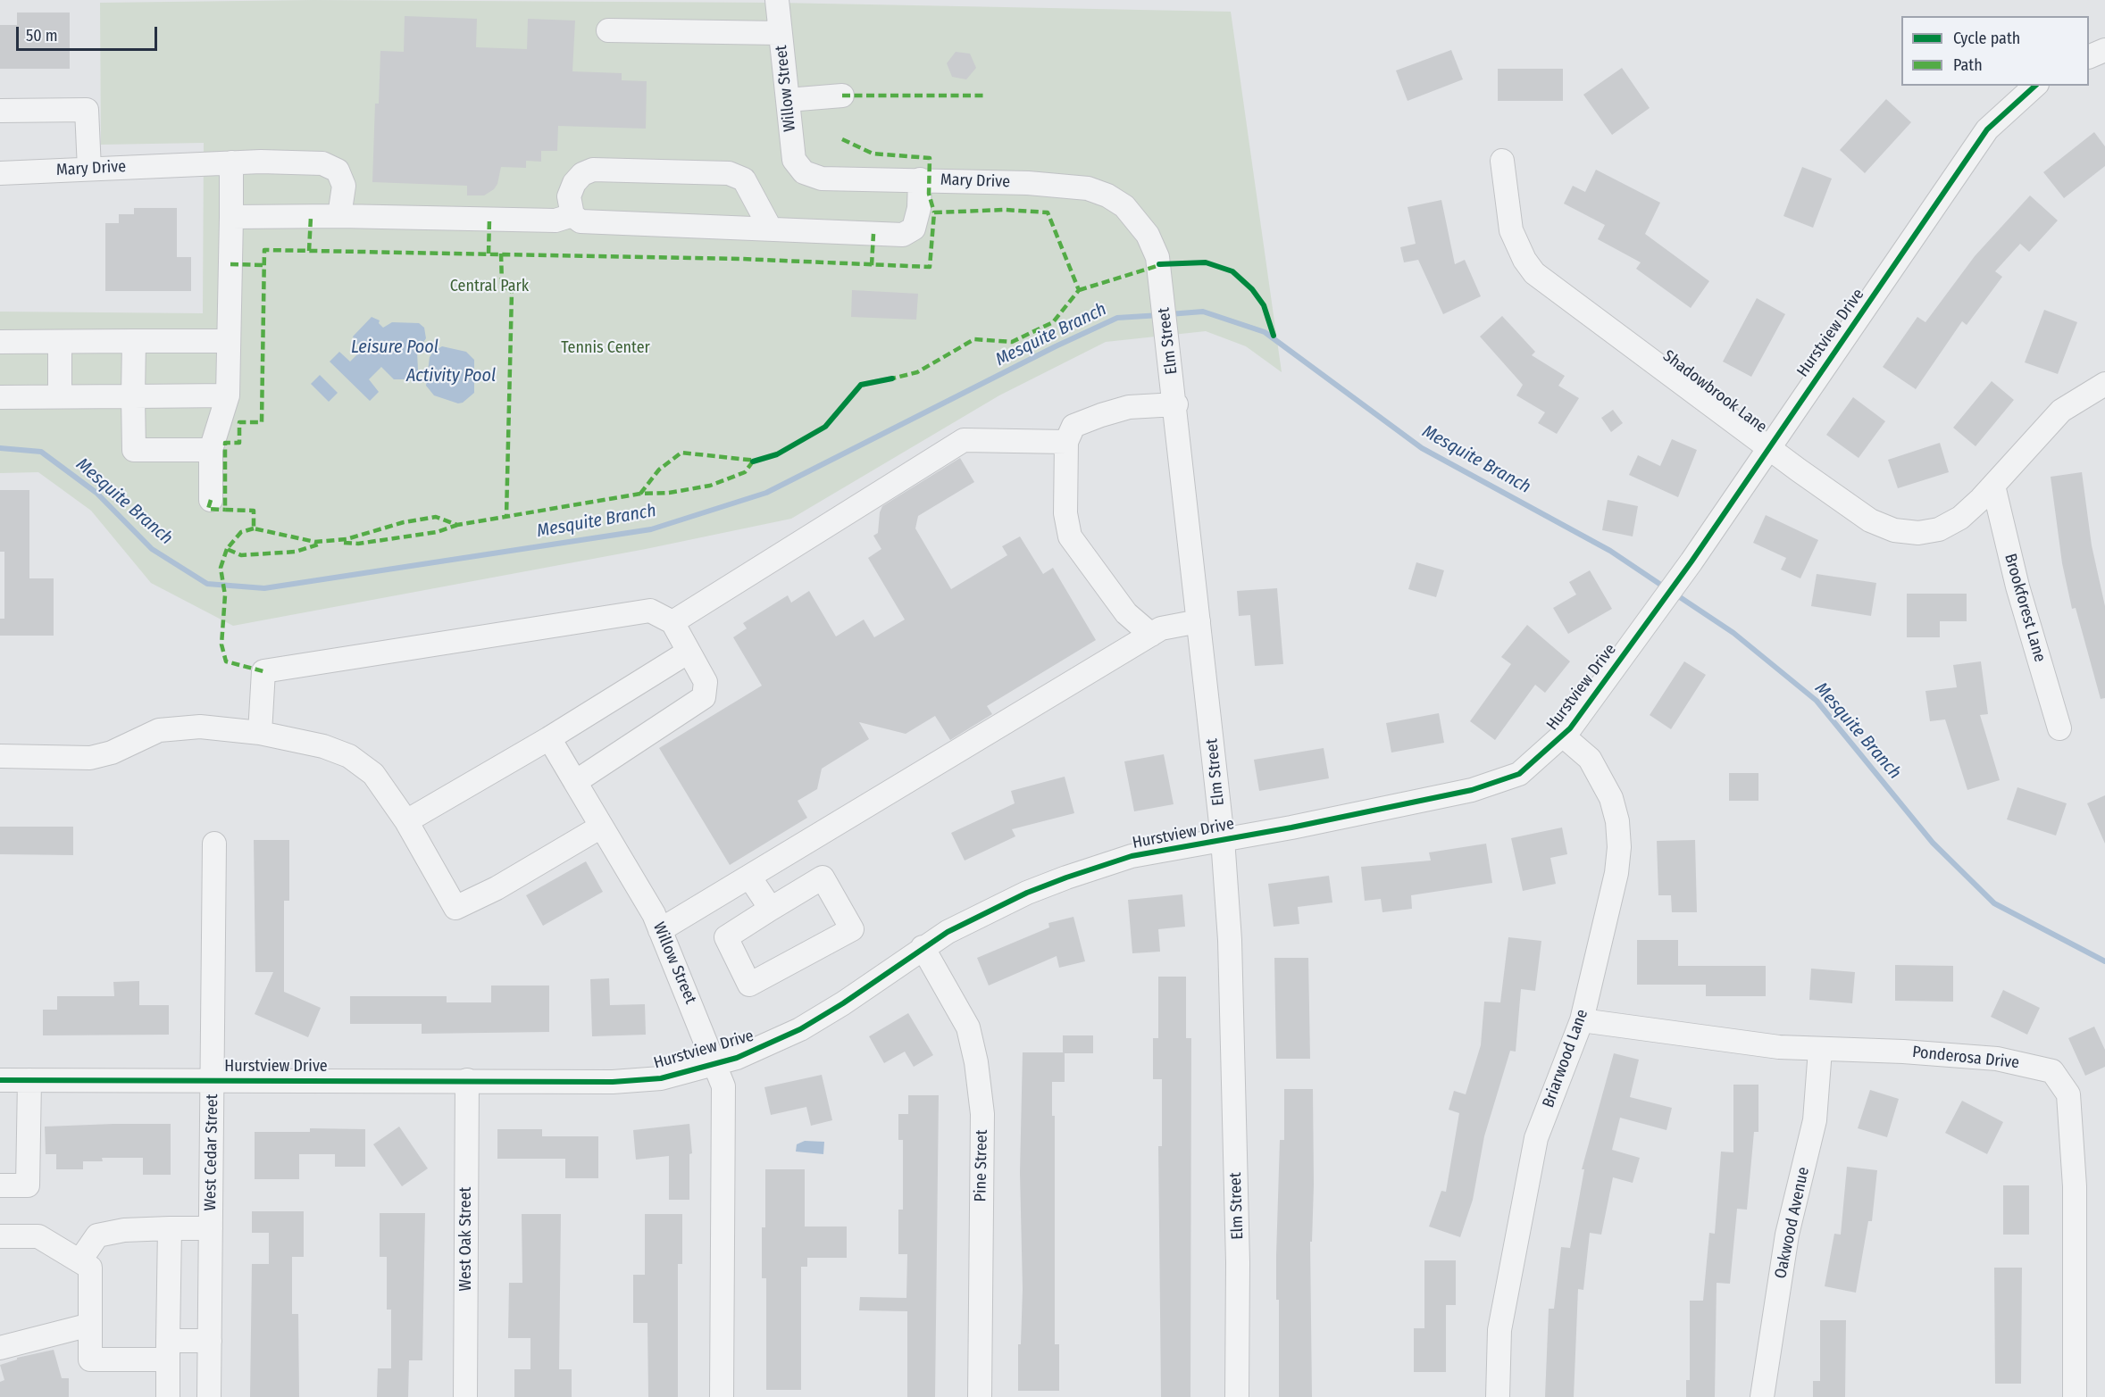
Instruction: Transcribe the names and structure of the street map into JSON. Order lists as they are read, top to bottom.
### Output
{
  "streets": {
    "street": [
      "Willow Street",
      "Mary Drive",
      "Hurstview Drive",
      "Elm Street",
      "Shadowbrook Lane",
      "Brookforest Lane",
      "Ponderosa Drive",
      "Briarwood Lane",
      "West Cedar Street",
      "Pine Street",
      "Oakwood Avenue",
      "West Oak Street"
    ]
  },
  "crossings": [
    ["Willow Street", "Mary Drive"],
    ["Willow Street", "Hurstview Drive"],
    ["Mary Drive", "Elm Street"],
    ["Hurstview Drive", "Elm Street"],
    ["Hurstview Drive", "Shadowbrook Lane"],
    ["Hurstview Drive", "Briarwood Lane"],
    ["Hurstview Drive", "West Cedar Street"],
    ["Hurstview Drive", "Pine Street"],
    ["Hurstview Drive", "West Oak Street"],
    ["Shadowbrook Lane", "Brookforest Lane"],
    ["Ponderosa Drive", "Briarwood Lane"],
    ["Ponderosa Drive", "Oakwood Avenue"]
  ],
  "water": ["Mesquite Branch", "Leisure Pool", "Activity Pool"],
  "parks": ["Central Park", "Tennis Center"],
  "legend": ["Cycle path", "Path"],
  "scale_bar": "50 m"
}
